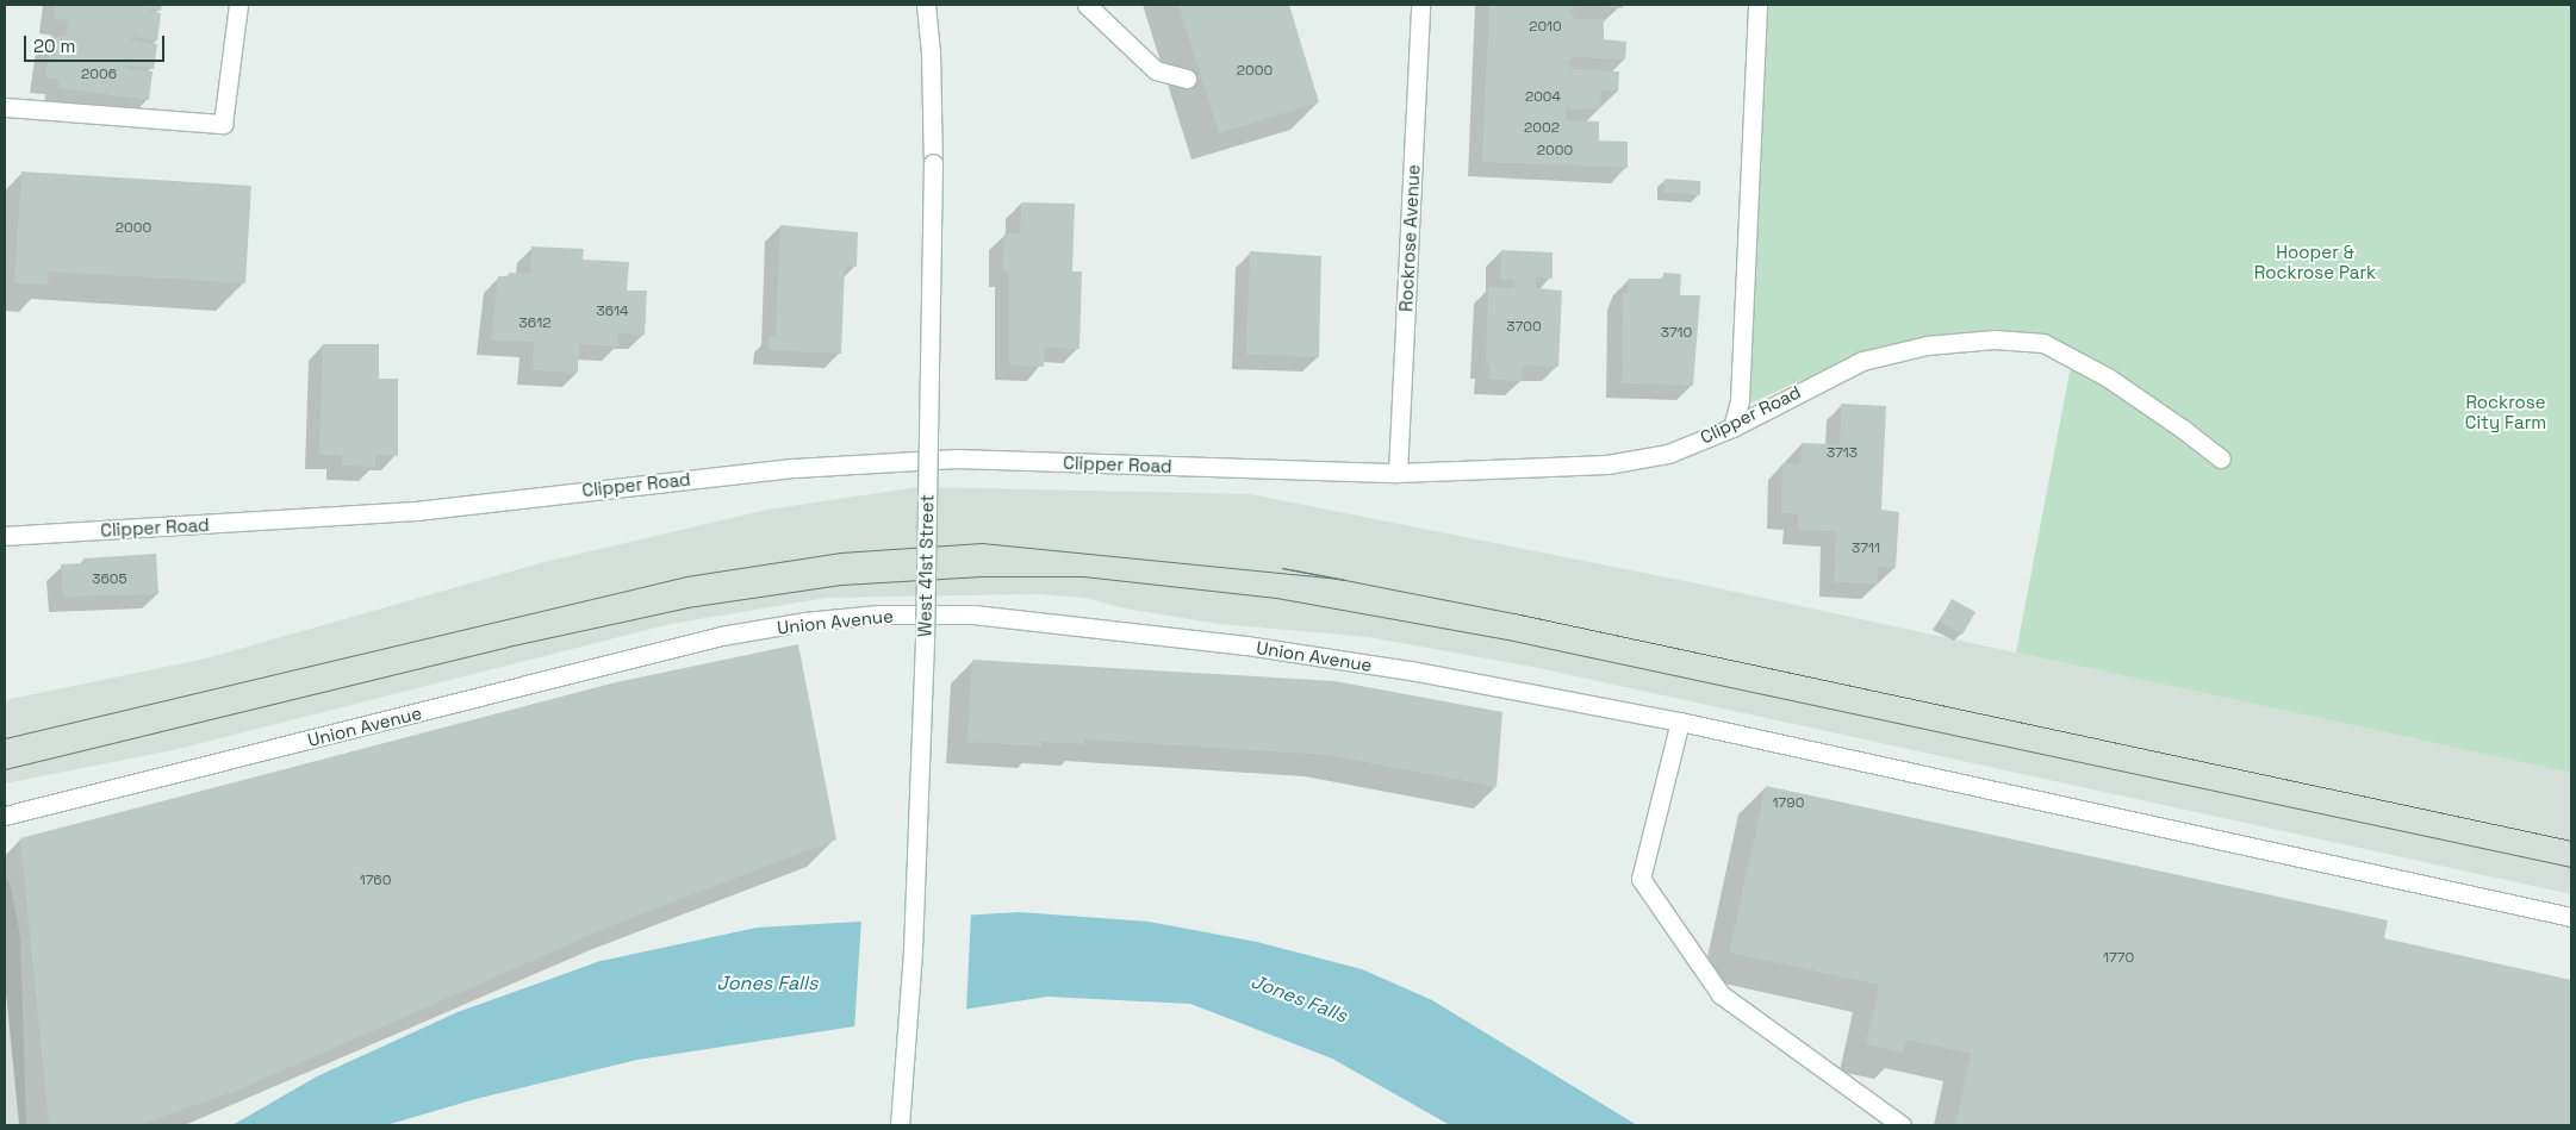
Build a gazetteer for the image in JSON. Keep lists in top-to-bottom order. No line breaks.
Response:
{"streets":{"street":["Rockrose Avenue","Clipper Road","West 41st Street","Union Avenue"]},"crossings":[["Rockrose Avenue","Clipper Road"]],"water":["Jones Falls"],"parks":["Hooper & Rockrose Park","Rockrose City Farm"],"house_numbers":["2010","2000","2006","2004","2002","2000","2000","3614","3612","3700","3710","3713","3711","3605","1790","1760","1770"],"scale_bar":"20 m"}
